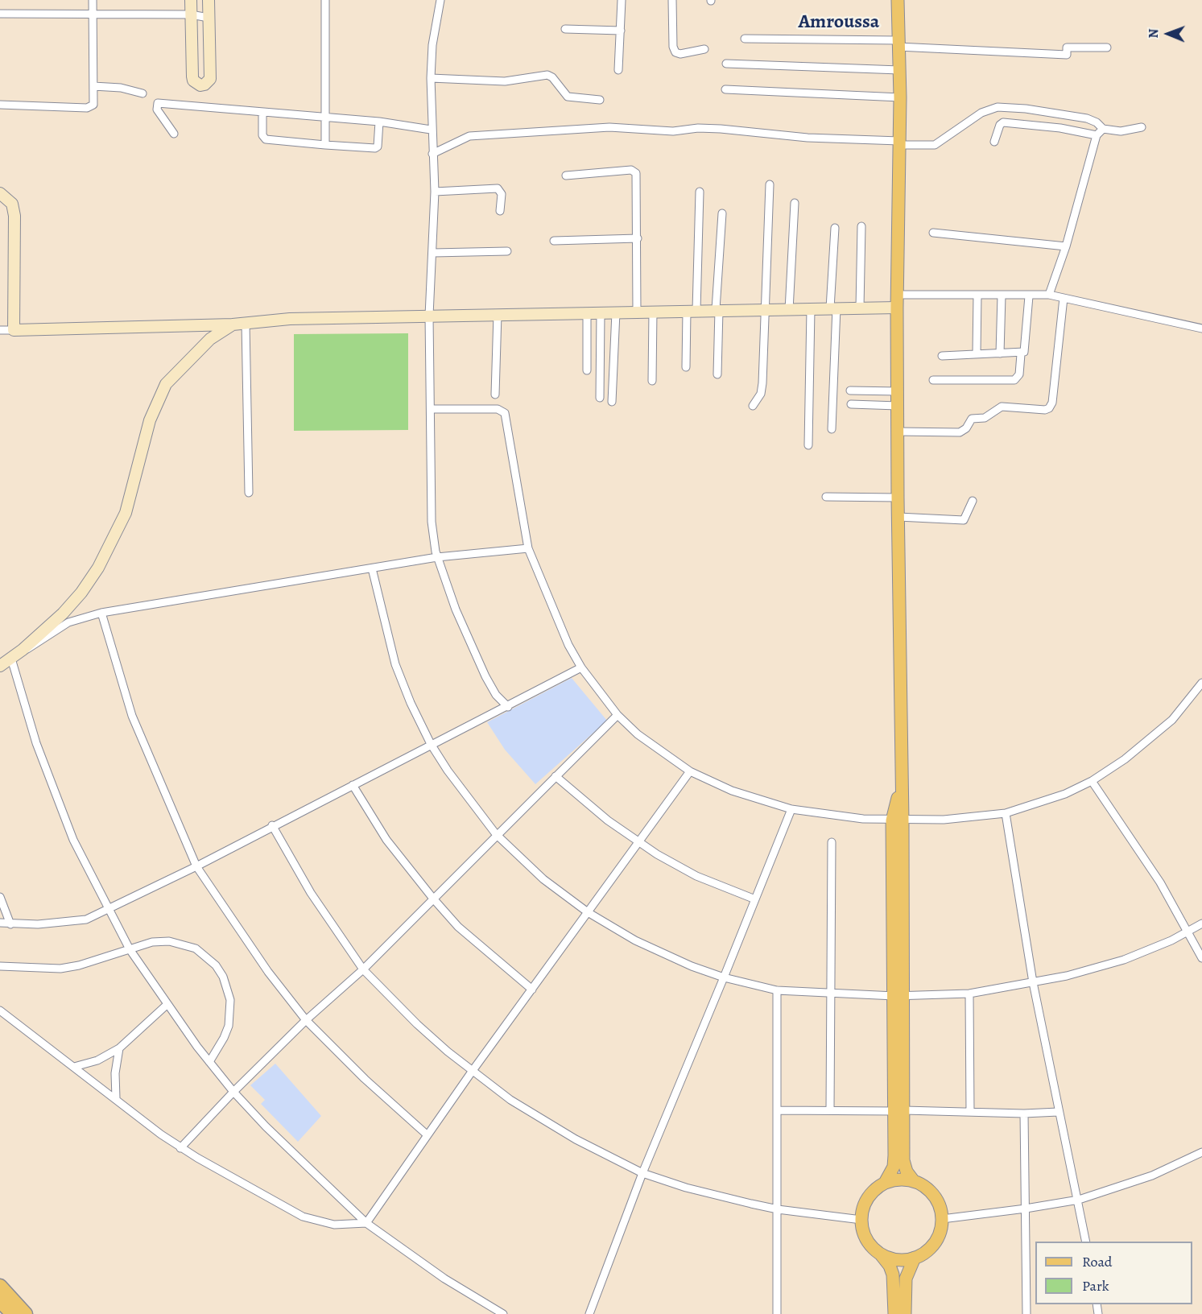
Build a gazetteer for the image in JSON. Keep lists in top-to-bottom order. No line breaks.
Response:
{"districts":["Amroussa"],"legend":["Road","Park"],"north":"left"}
